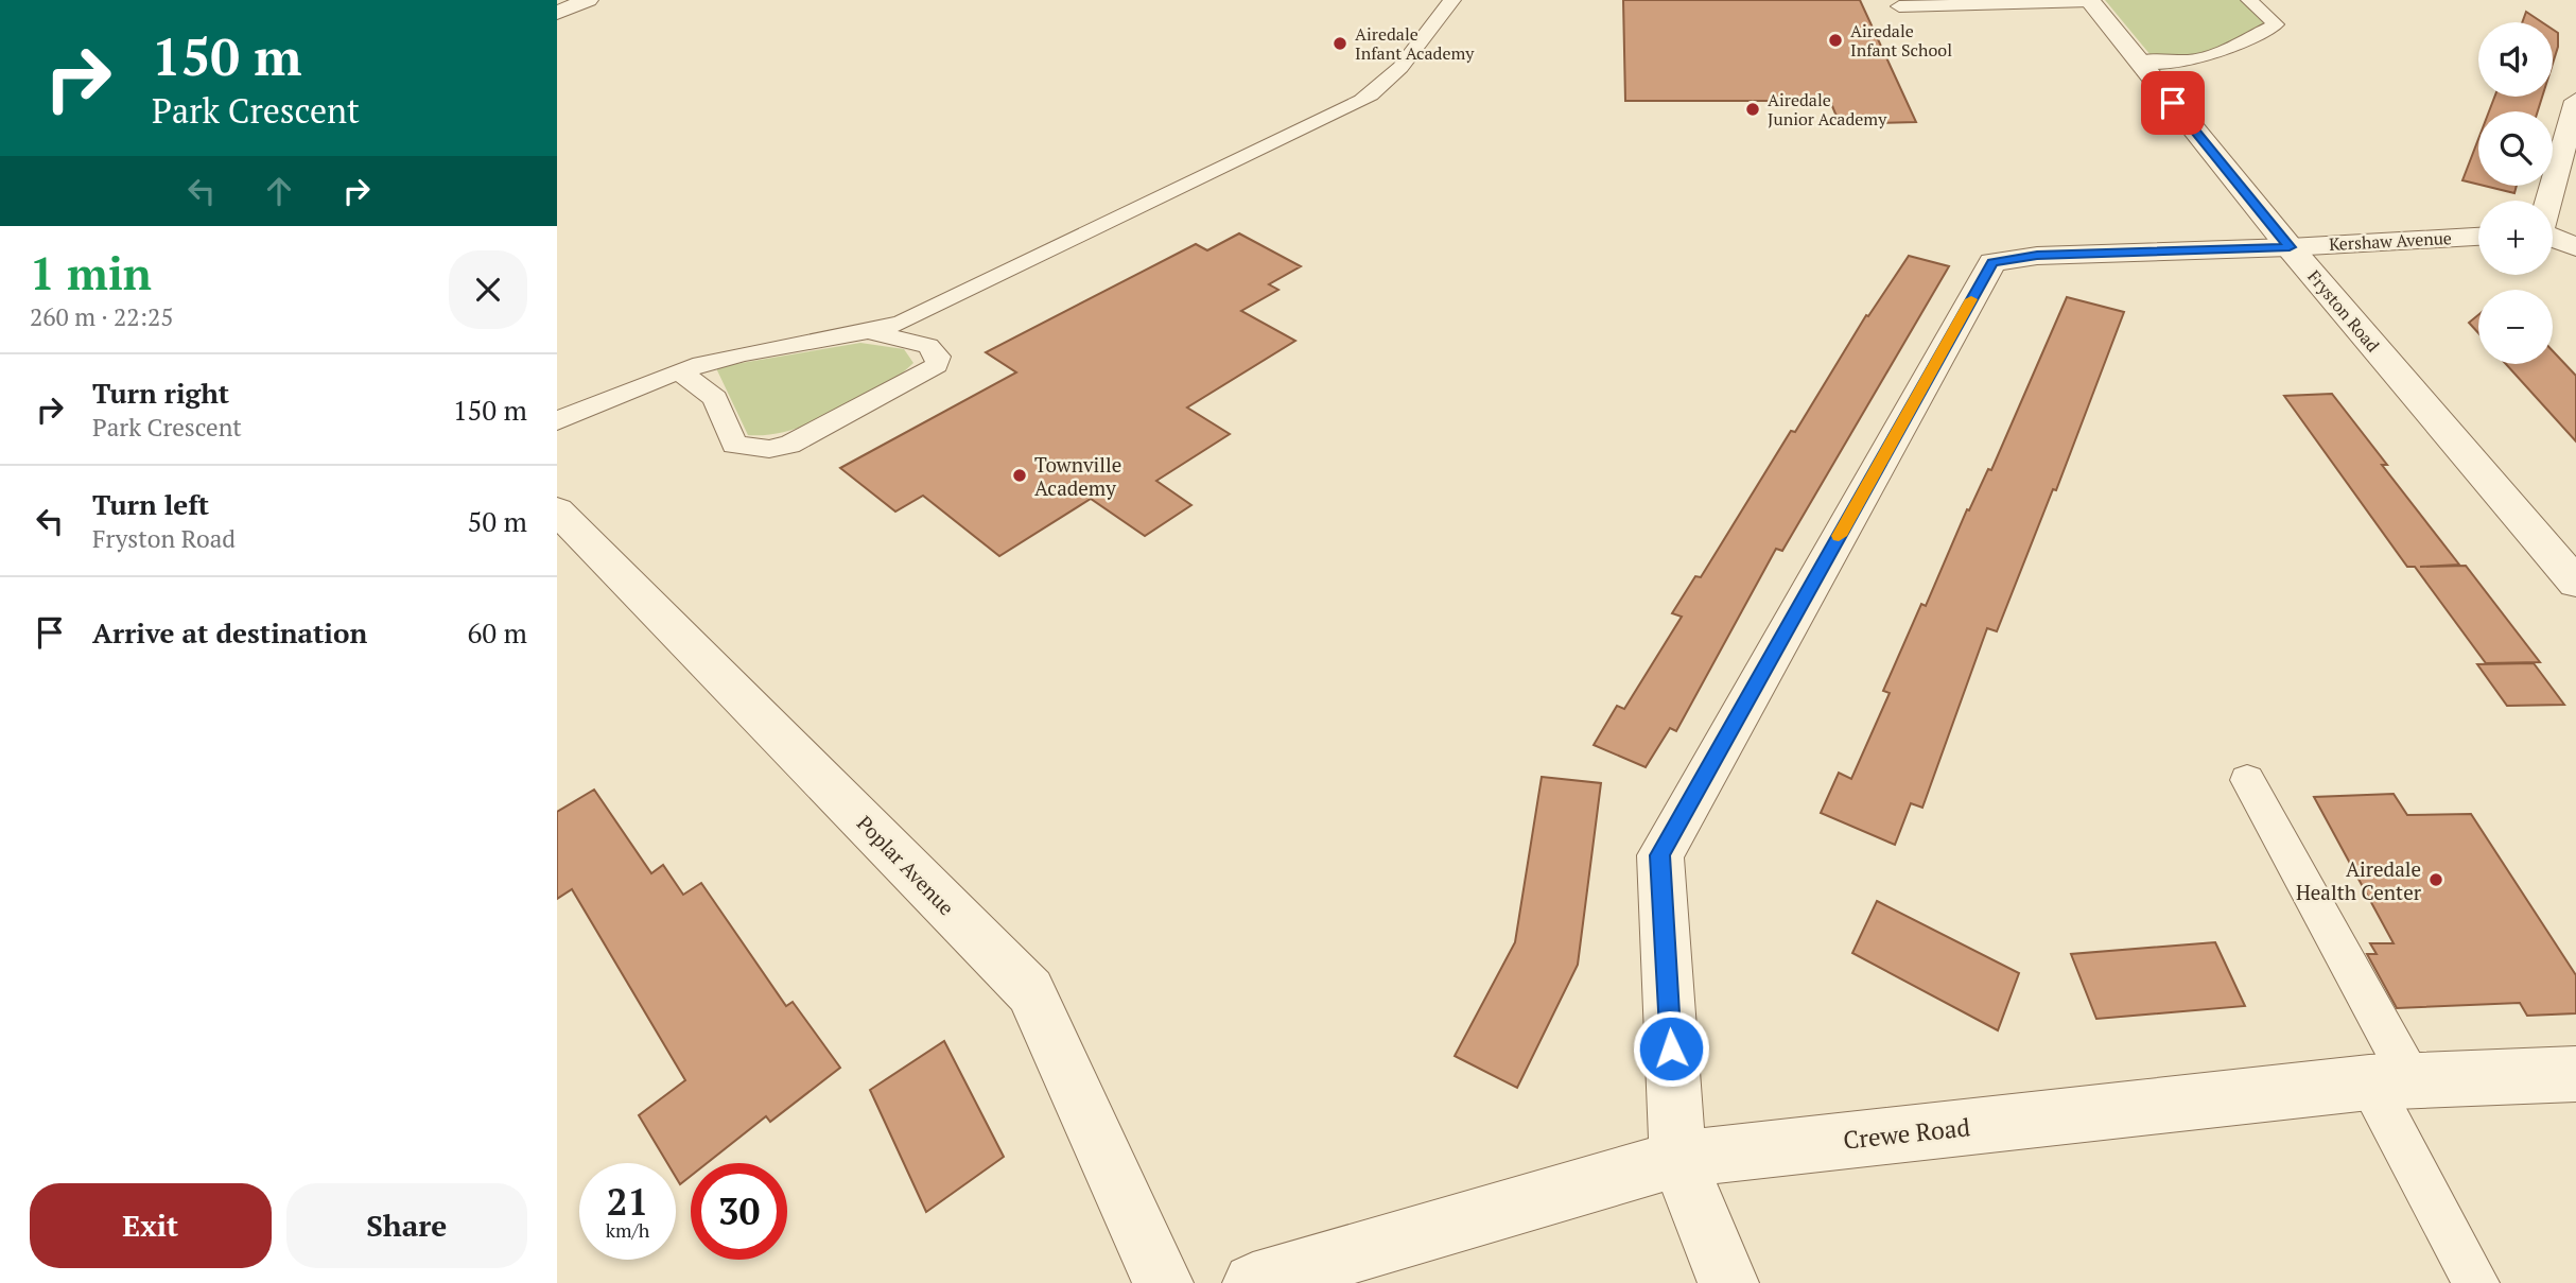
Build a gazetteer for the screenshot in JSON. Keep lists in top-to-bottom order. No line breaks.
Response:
{"streets":{"street":["Kershaw Avenue","Fryston Road","Poplar Avenue","Crewe Road"]},"crossings":[["Kershaw Avenue","Fryston Road"],["Kershaw Avenue","Crewe Road"]],"places":["Airedale Infant School","Airedale Infant Academy","Airedale Junior Academy","Townville Academy","Airedale Health Center"],"page":{"turn":["150 m","Park Crescent"],"map_buttons":["+","−"],"heading":["1 min","260 m · 22:25"],"list":[{"name":"Turn right","note":"Park Crescent","value":"150 m"},{"name":"Turn left","note":"Fryston Road","value":"50 m"},{"name":"Arrive at destination","value":"60 m"}],"speed":"21 km/h","limit":"30","buttons":["Exit","Share"]}}
